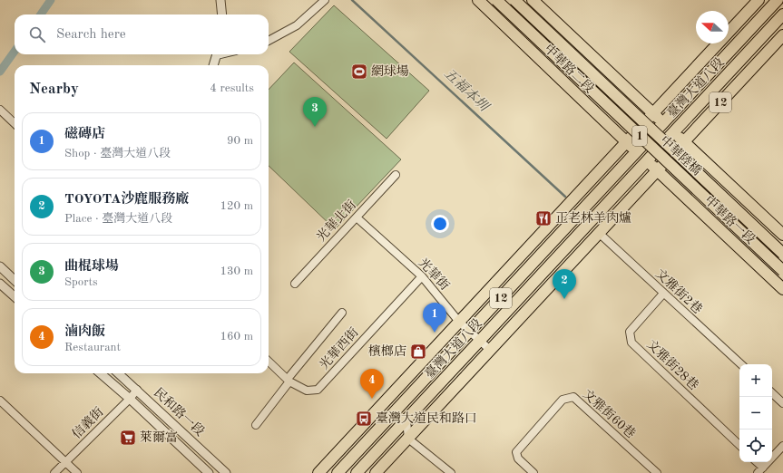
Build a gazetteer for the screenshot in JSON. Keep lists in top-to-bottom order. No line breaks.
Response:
{"streets":{"main road":["中華路二段","臺灣大道八段","12","1","中華陸橋","中華路一段"],"street":["光華北街","光華街","文雅街2巷","光華西街","文雅街28巷","民和路一段","文雅街60巷","信義街"]},"crossings":[["中華路二段","臺灣大道八段"],["中華路二段","中華路一段"],["臺灣大道八段","中華路一段"],["臺灣大道八段","光華街"],["臺灣大道八段","文雅街2巷"],["光華北街","光華街"],["光華街","光華西街"],["文雅街2巷","文雅街28巷"],["民和路一段","信義街"]],"water":["五福本圳"],"places":{"sports":["網球場"],"restaurant":["正老林羊肉爐"],"shop":["檳榔店"],"bus stop":["臺灣大道民和路口"],"supermarket":["萊爾富"]},"north":"left","page":{"search":"Search here","heading":["Nearby","4 results"],"pins":["3","2","1","4"],"list":[{"mark":"1","name":"磁磚店","note":"Shop · 臺灣大道八段","value":"90 m"},{"mark":"2","name":"TOYOTA沙鹿服務廠","note":"Place · 臺灣大道八段","value":"120 m"},{"mark":"3","name":"曲棍球場","note":"Sports","value":"130 m"},{"mark":"4","name":"滷肉飯","note":"Restaurant","value":"160 m"}],"map_buttons":["+","−"]}}
